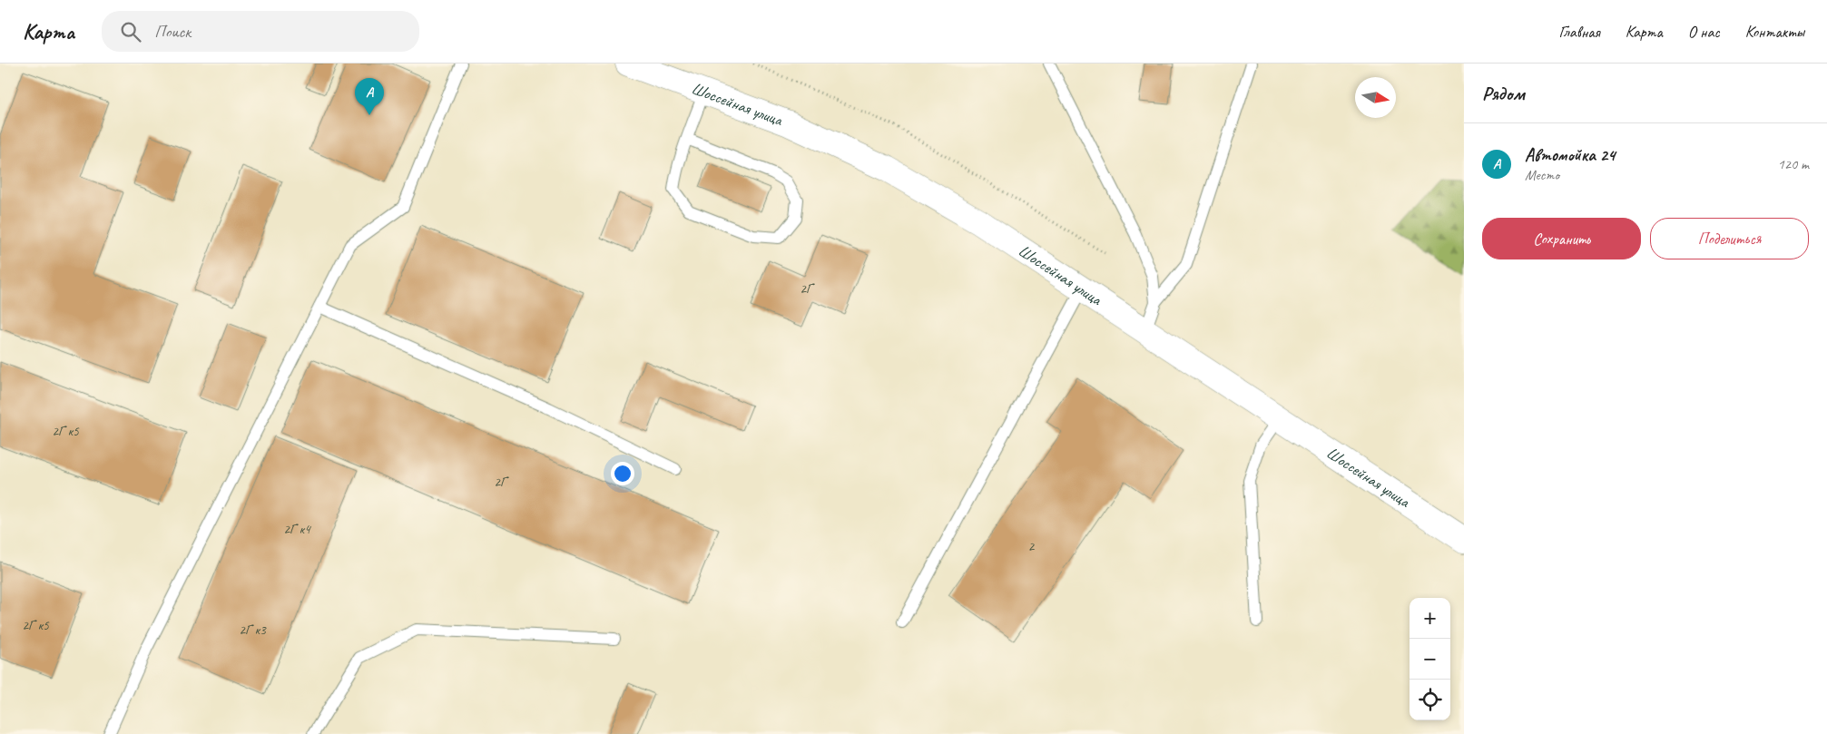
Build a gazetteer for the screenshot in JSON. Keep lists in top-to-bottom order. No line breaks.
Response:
{"streets":{"main road":["Шоссейная улица"]},"house_numbers":["2Г","2Г к5","2Г","2Г к4","2","2Г к5","2Г к3"],"north":"right","page":{"header":"Карта","search":"Поиск","nav":["Главная","Карта","О нас","Контакты"],"heading":"Рядом","pins":"A","list":[{"mark":"A","name":"Автомойка 24","note":"Место","value":"120 m"}],"buttons":["Сохранить","Поделиться"],"map_buttons":["+","−"]}}
